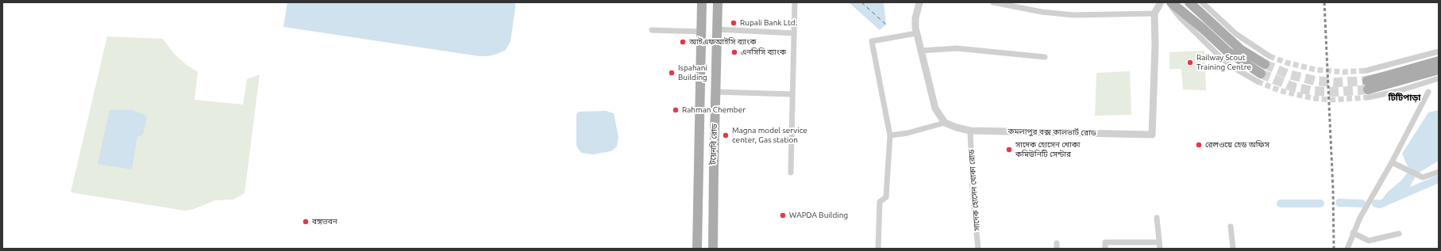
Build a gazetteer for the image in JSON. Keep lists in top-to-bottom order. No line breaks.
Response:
{"streets":{"main road":["টয়েনবি রোড"],"street":["কমলাপুর বক্স কালভার্ট রোড","সাদেক হোসেন খোকা রোড"]},"crossings":[["কমলাপুর বক্স কালভার্ট রোড","সাদেক হোসেন খোকা রোড"]],"districts":["টিটিপাড়া"],"places":["Rupali Bank Ltd.","আইএফআইসি ব্যাংক","এনসিসি ব্যাংক","Railway Scout Training Centre","Ispahani Building","Rahman Chember","Magna model service center, Gas station","রেলওয়ে হেড অফিস","সাদেক হোসেন খোকা কমিউনিটি সেন্টার","WAPDA Building","বঙ্গভবন"]}
